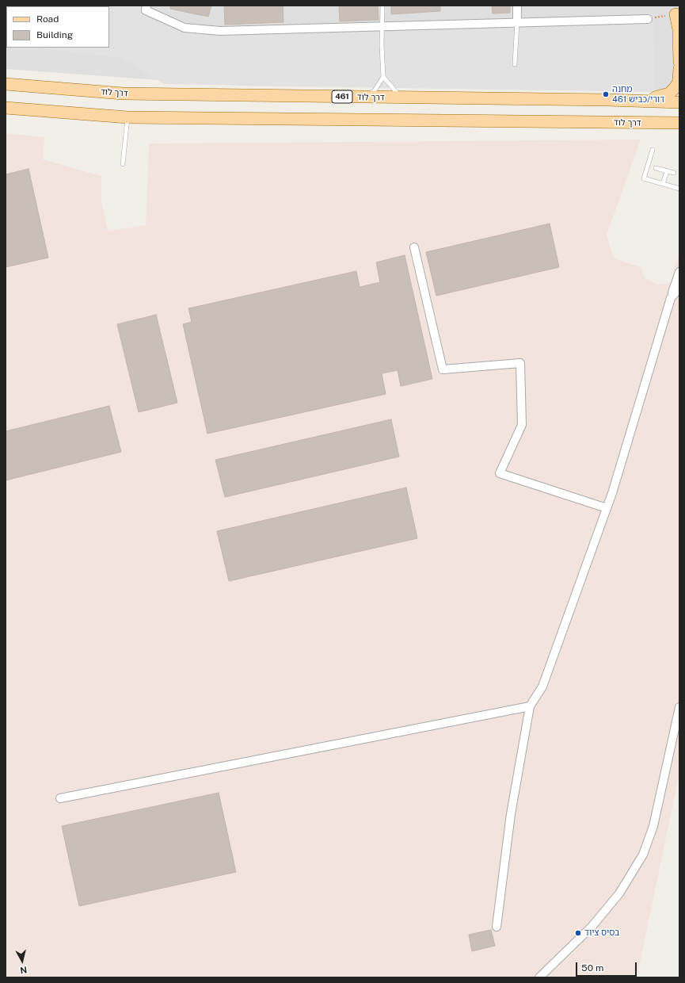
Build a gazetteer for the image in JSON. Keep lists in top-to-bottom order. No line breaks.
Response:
{"streets":{"main road":["דרך לוד","461"]},"places":["מחנה דורי/כביש 461","בסיס ציוד"],"legend":["Road","Building"],"scale_bar":"50 m","north":"bottom"}
